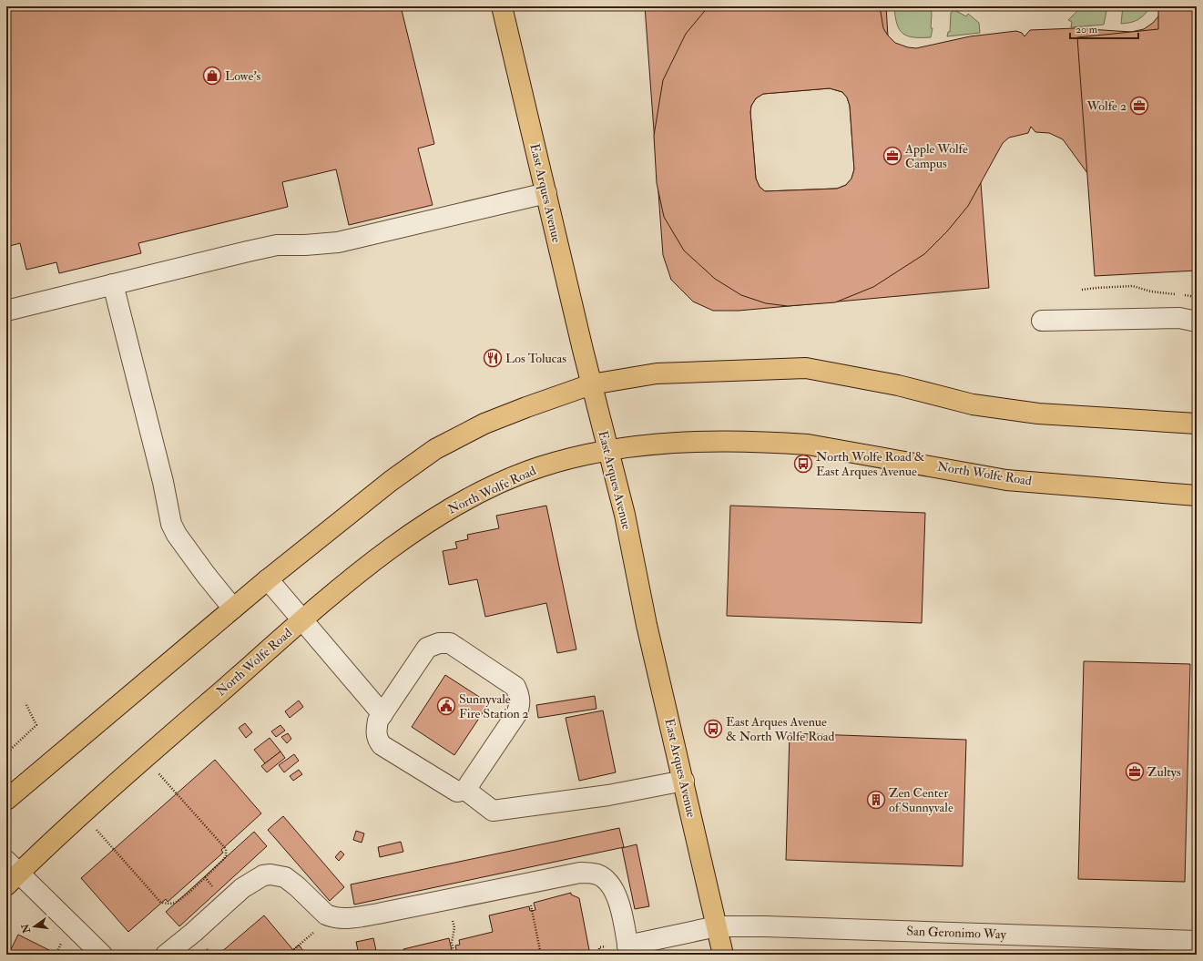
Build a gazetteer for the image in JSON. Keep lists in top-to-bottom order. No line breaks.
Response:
{"streets":{"main road":["East Arques Avenue","North Wolfe Road"],"street":["San Geronimo Way"]},"crossings":[["East Arques Avenue","North Wolfe Road"],["East Arques Avenue","San Geronimo Way"]],"places":{"shop":["Lowe's"],"office":["Wolfe 2","Apple Wolfe Campus","Zultys"],"restaurant":["Los Tolucas"],"bus stop":["North Wolfe Road & East Arques Avenue","East Arques Avenue & North Wolfe Road"],"public building":["Sunnyvale Fire Station 2"],"building":["Zen Center of Sunnyvale"]},"scale_bar":"20 m","north":"left"}
